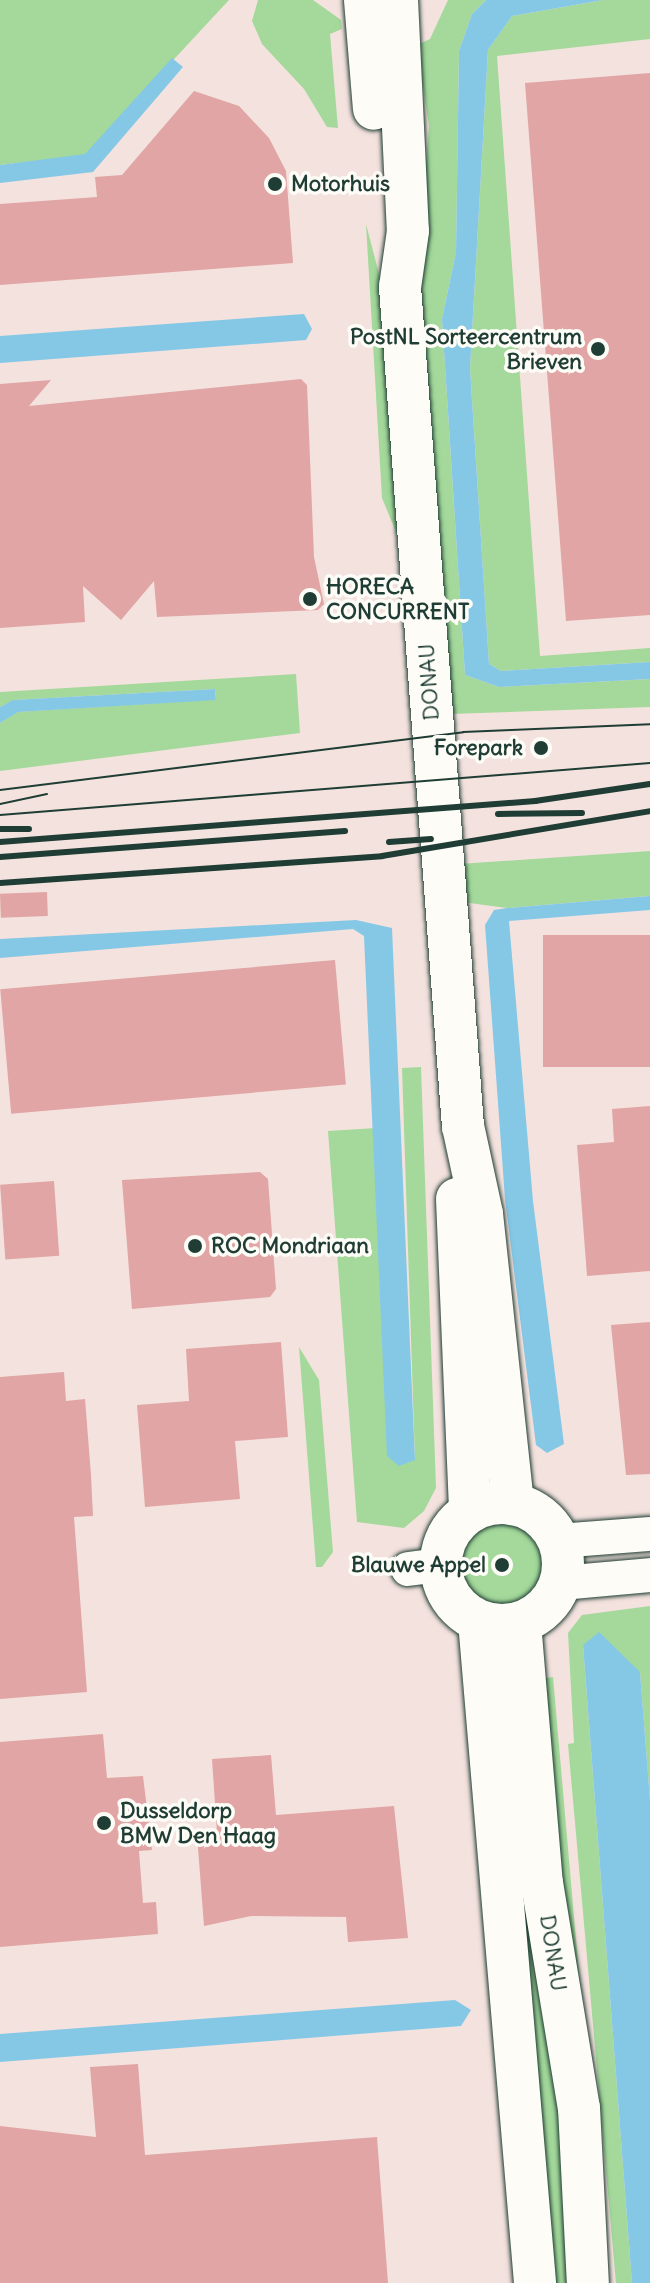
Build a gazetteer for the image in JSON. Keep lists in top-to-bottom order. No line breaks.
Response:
{"streets":{"main road":["DONAU"]},"places":["Motorhuis","PostNL Sorteercentrum Brieven","HORECA CONCURRENT","Forepark","ROC Mondriaan","Blauwe Appel","Dusseldorp BMW Den Haag"]}
